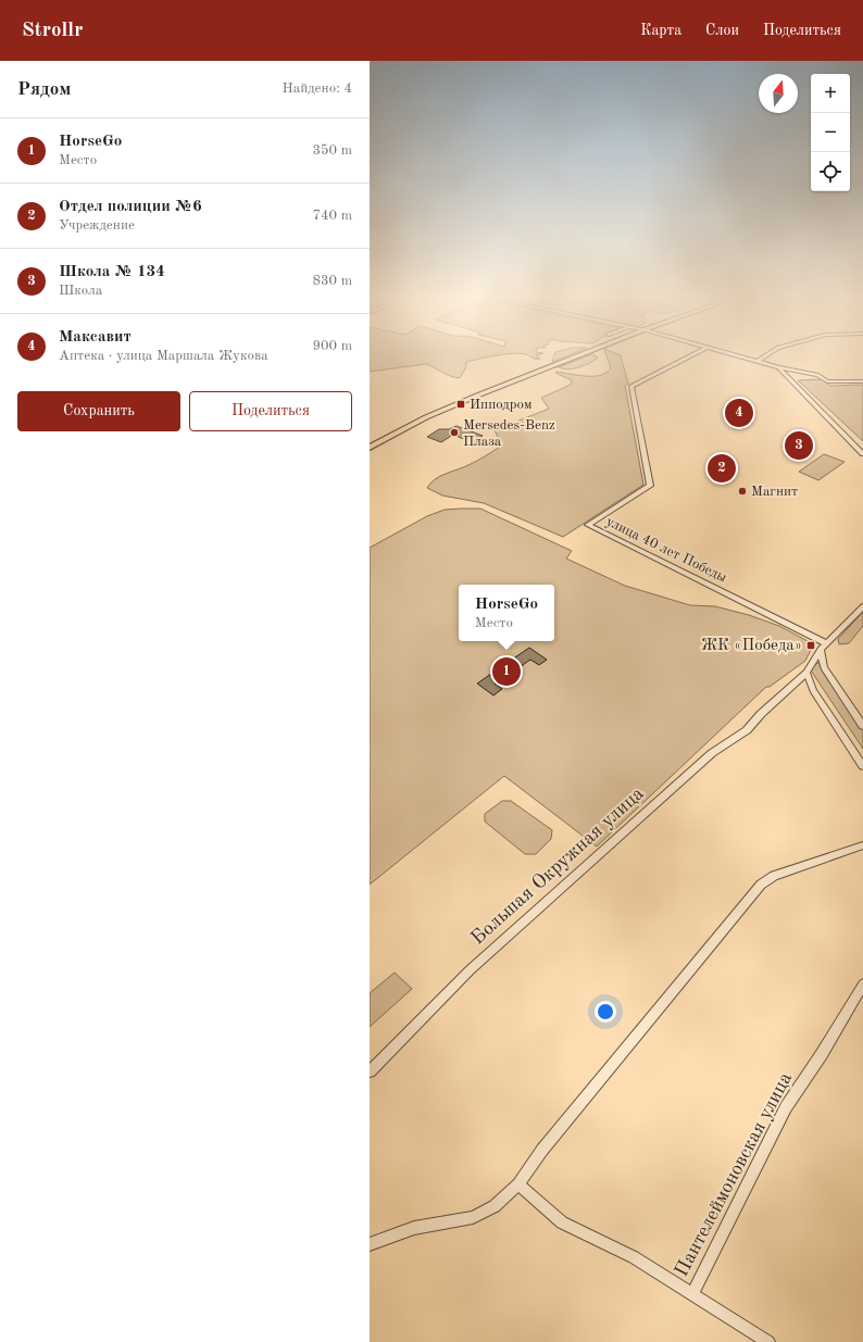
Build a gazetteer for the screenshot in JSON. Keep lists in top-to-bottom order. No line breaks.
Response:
{"streets":{"street":["улица 40 лет Победы","Большая Окружная улица","Пантелеймоновская улица"]},"places":{"transit":["Ипподром","ЖК «Победа»"],"other":["Mersedes-Benz Плаза","Магнит"]},"north":"top","page":{"header":"Strollr","nav":["Карта","Слои","Поделиться"],"heading":["Рядом","Найдено: 4"],"map_buttons":["+","−"],"list":[{"mark":"1","name":"HorseGo","note":"Место","value":"350 m"},{"mark":"2","name":"Отдел полиции №6","note":"Учреждение","value":"740 m"},{"mark":"3","name":"Школа № 134","note":"Школа","value":"830 m"},{"mark":"4","name":"Максавит","note":"Аптека · улица Маршала Жукова","value":"900 m"}],"buttons":["Сохранить","Поделиться"],"pins":["4","3","2","1"],"popup":["HorseGo","Место"]}}
